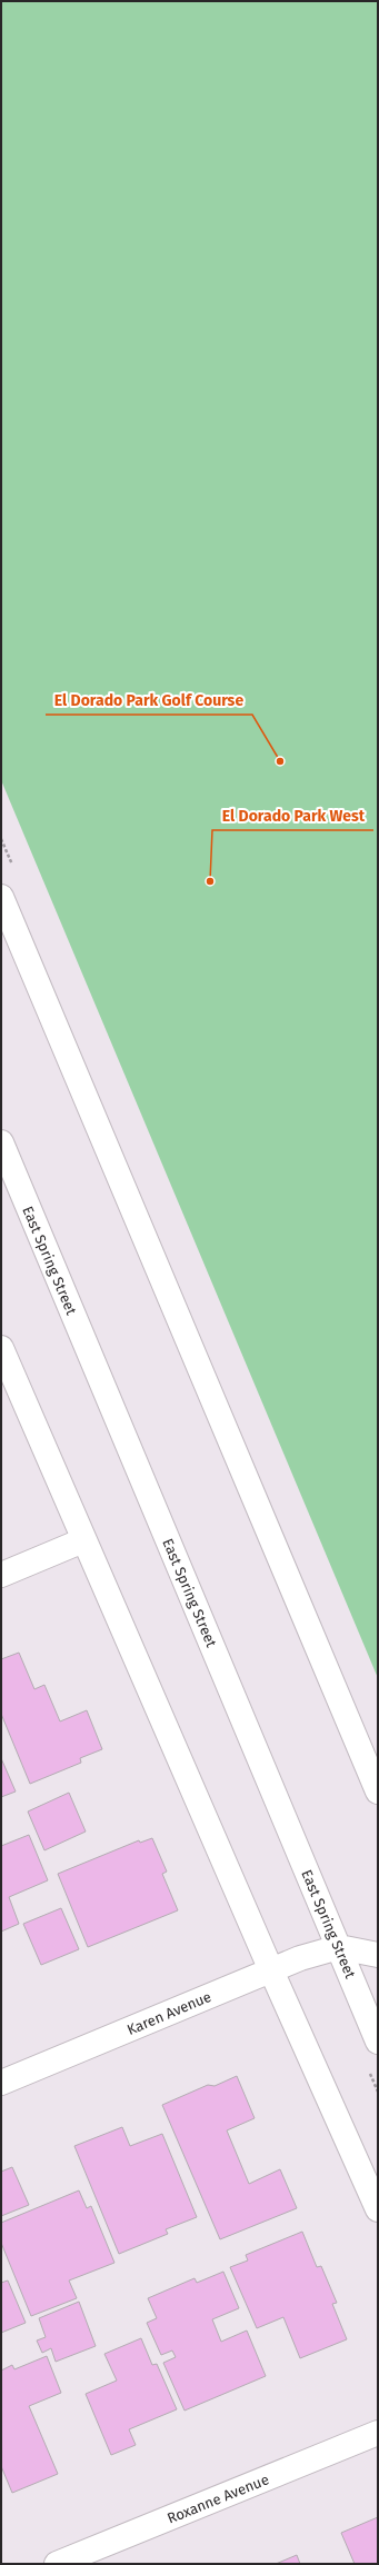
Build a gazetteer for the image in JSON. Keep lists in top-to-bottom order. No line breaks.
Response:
{"streets":{"main road":["East Spring Street","Karen Avenue","Roxanne Avenue"]},"crossings":[["East Spring Street","Karen Avenue"]],"places":["El Dorado Park Golf Course","El Dorado Park West"]}
